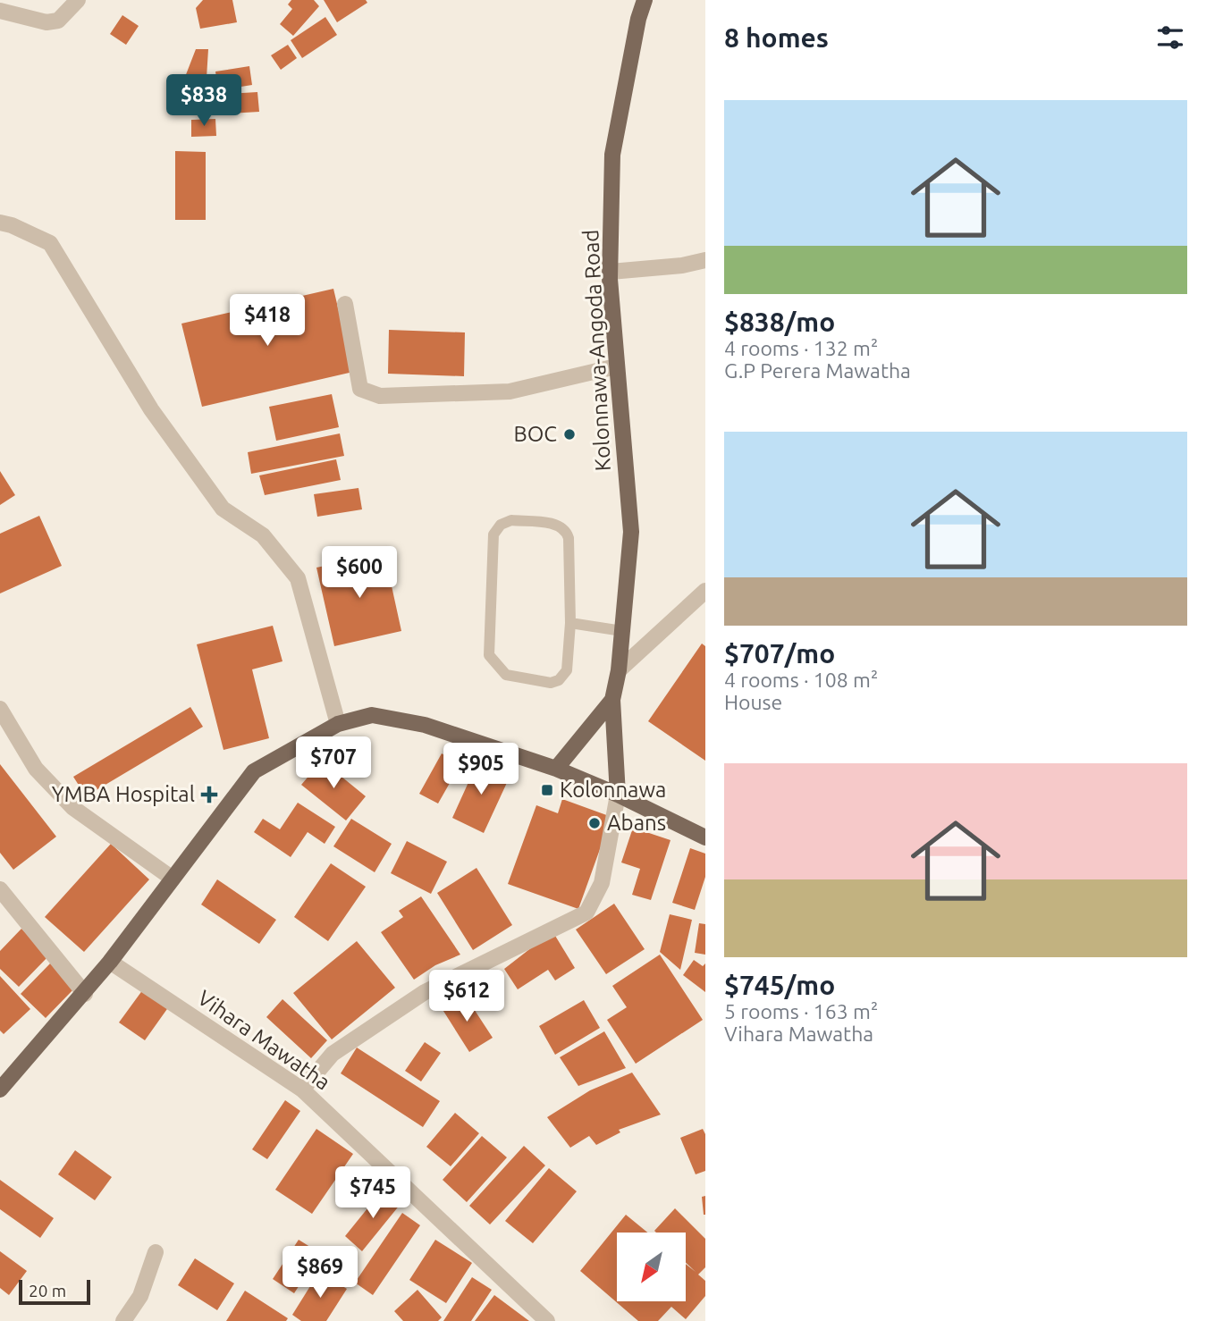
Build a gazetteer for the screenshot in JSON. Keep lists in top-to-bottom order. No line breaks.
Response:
{"streets":{"main road":["Kolonnawa-Angoda Road"],"street":["Vihara Mawatha"]},"places":{"other":["BOC","Abans"],"transit":["Kolonnawa"],"health":["YMBA Hospital"]},"scale_bar":"20 m","north":"bottom left","page":{"heading":"8 homes","price":["$838","$418","$600","$707","$905","$612","$745","$869"],"list":[{"name":"$838/mo","note":"4 rooms · 132 m² · G.P Perera Mawatha"},{"name":"$707/mo","note":"4 rooms · 108 m² · House"},{"name":"$745/mo","note":"5 rooms · 163 m² · Vihara Mawatha"}],"scale":"20 m"}}
